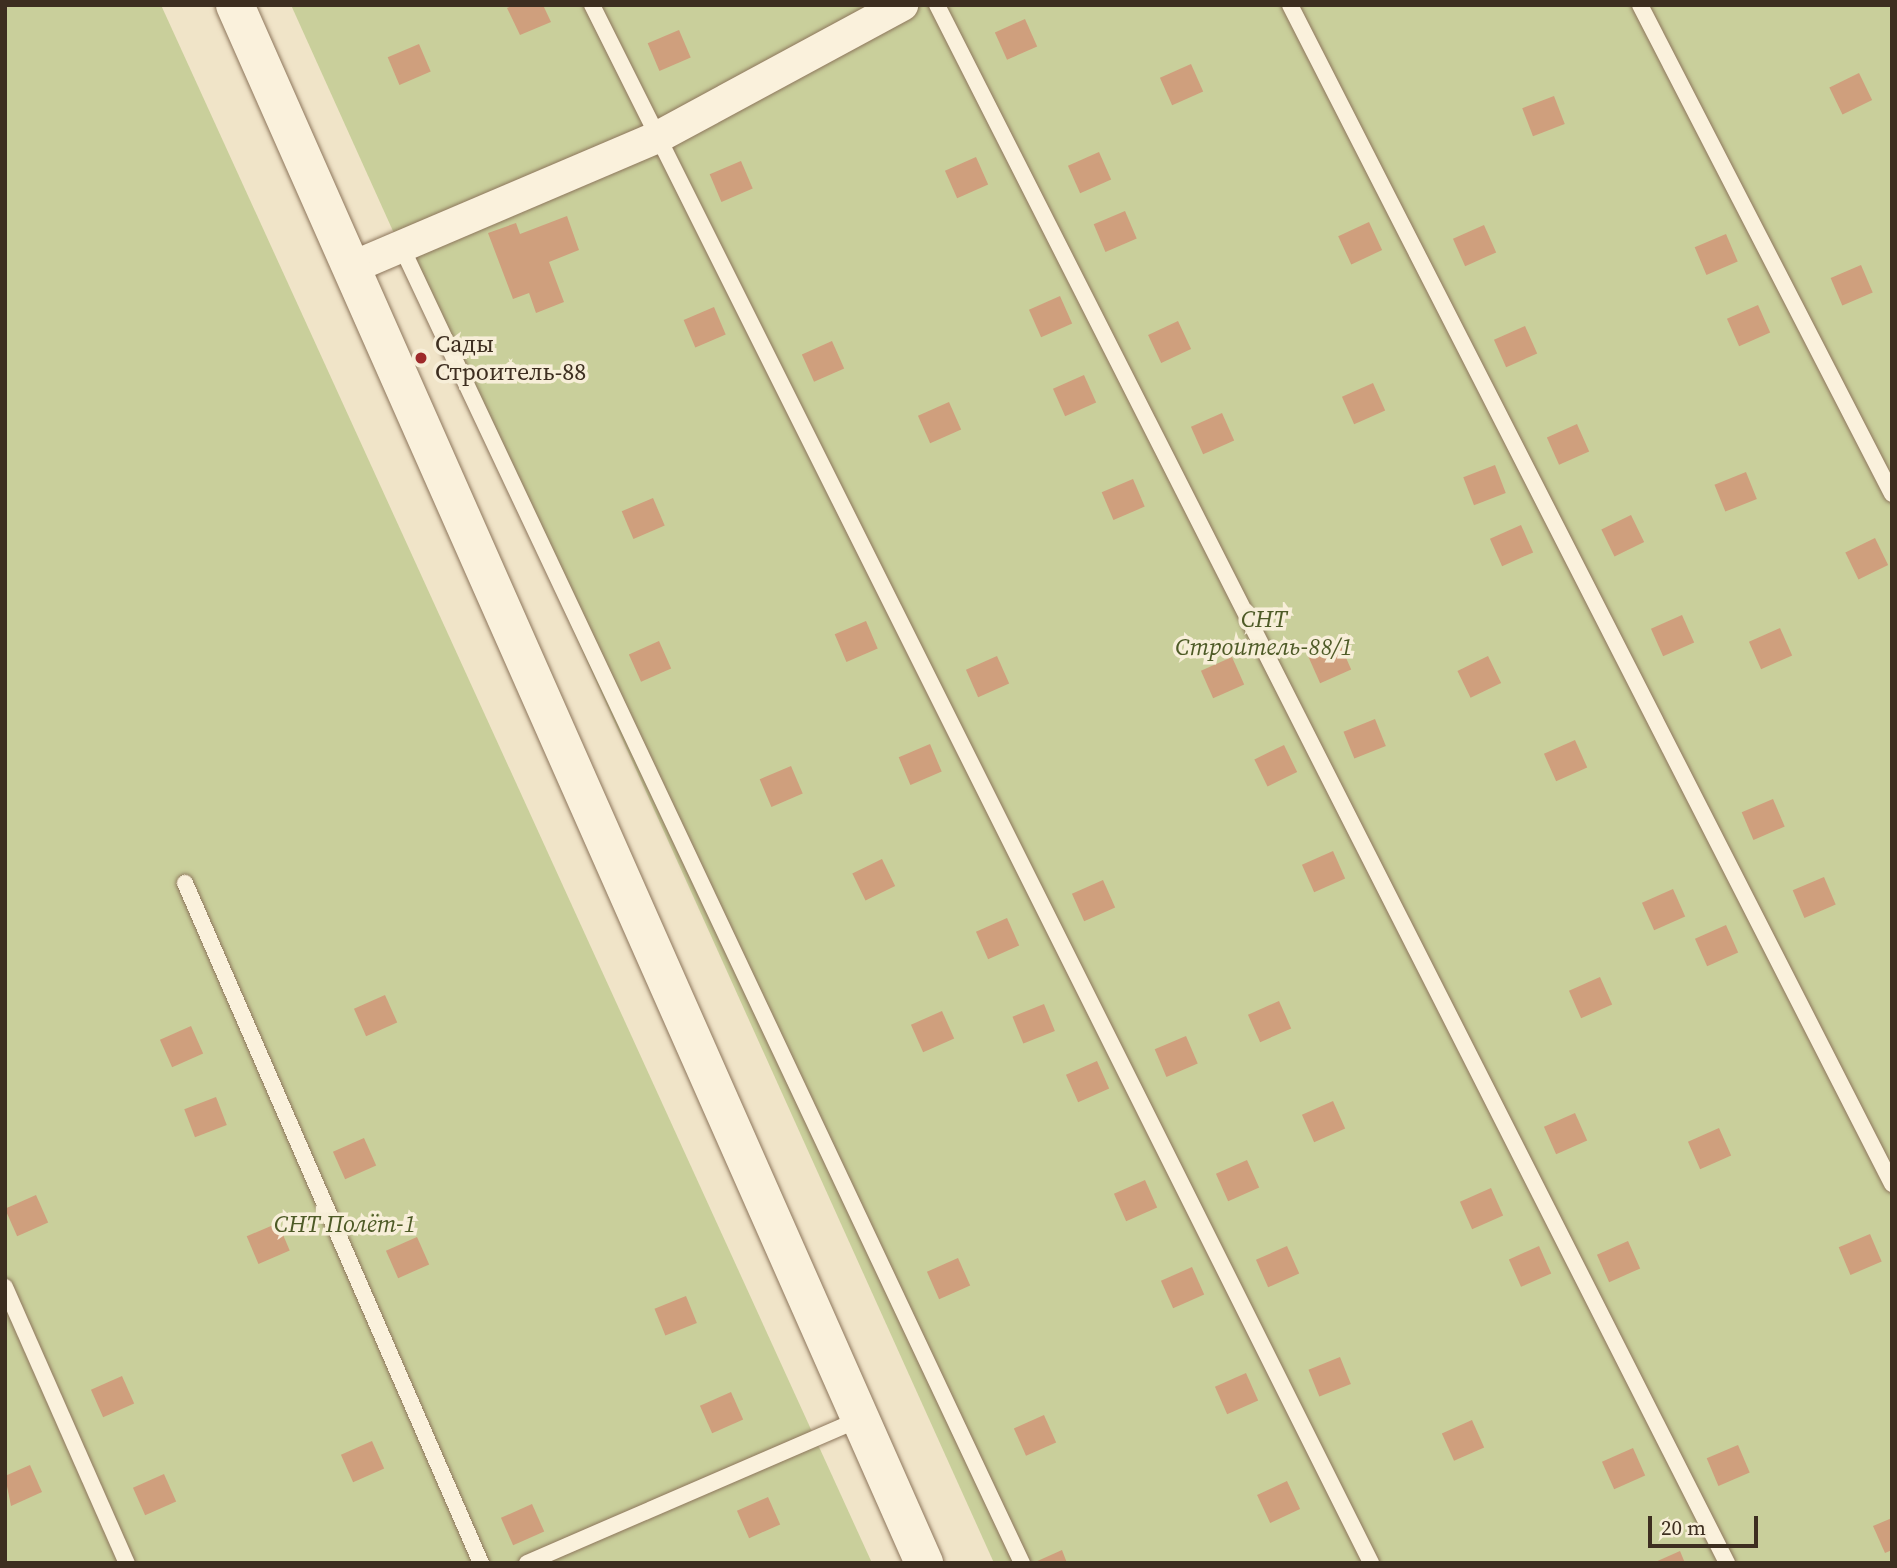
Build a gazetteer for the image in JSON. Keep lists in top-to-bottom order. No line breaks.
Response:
{"parks":["СНТ Строитель-88/1","СНТ Полёт-1"],"places":["Сады Строитель-88"],"scale_bar":"20 m"}
